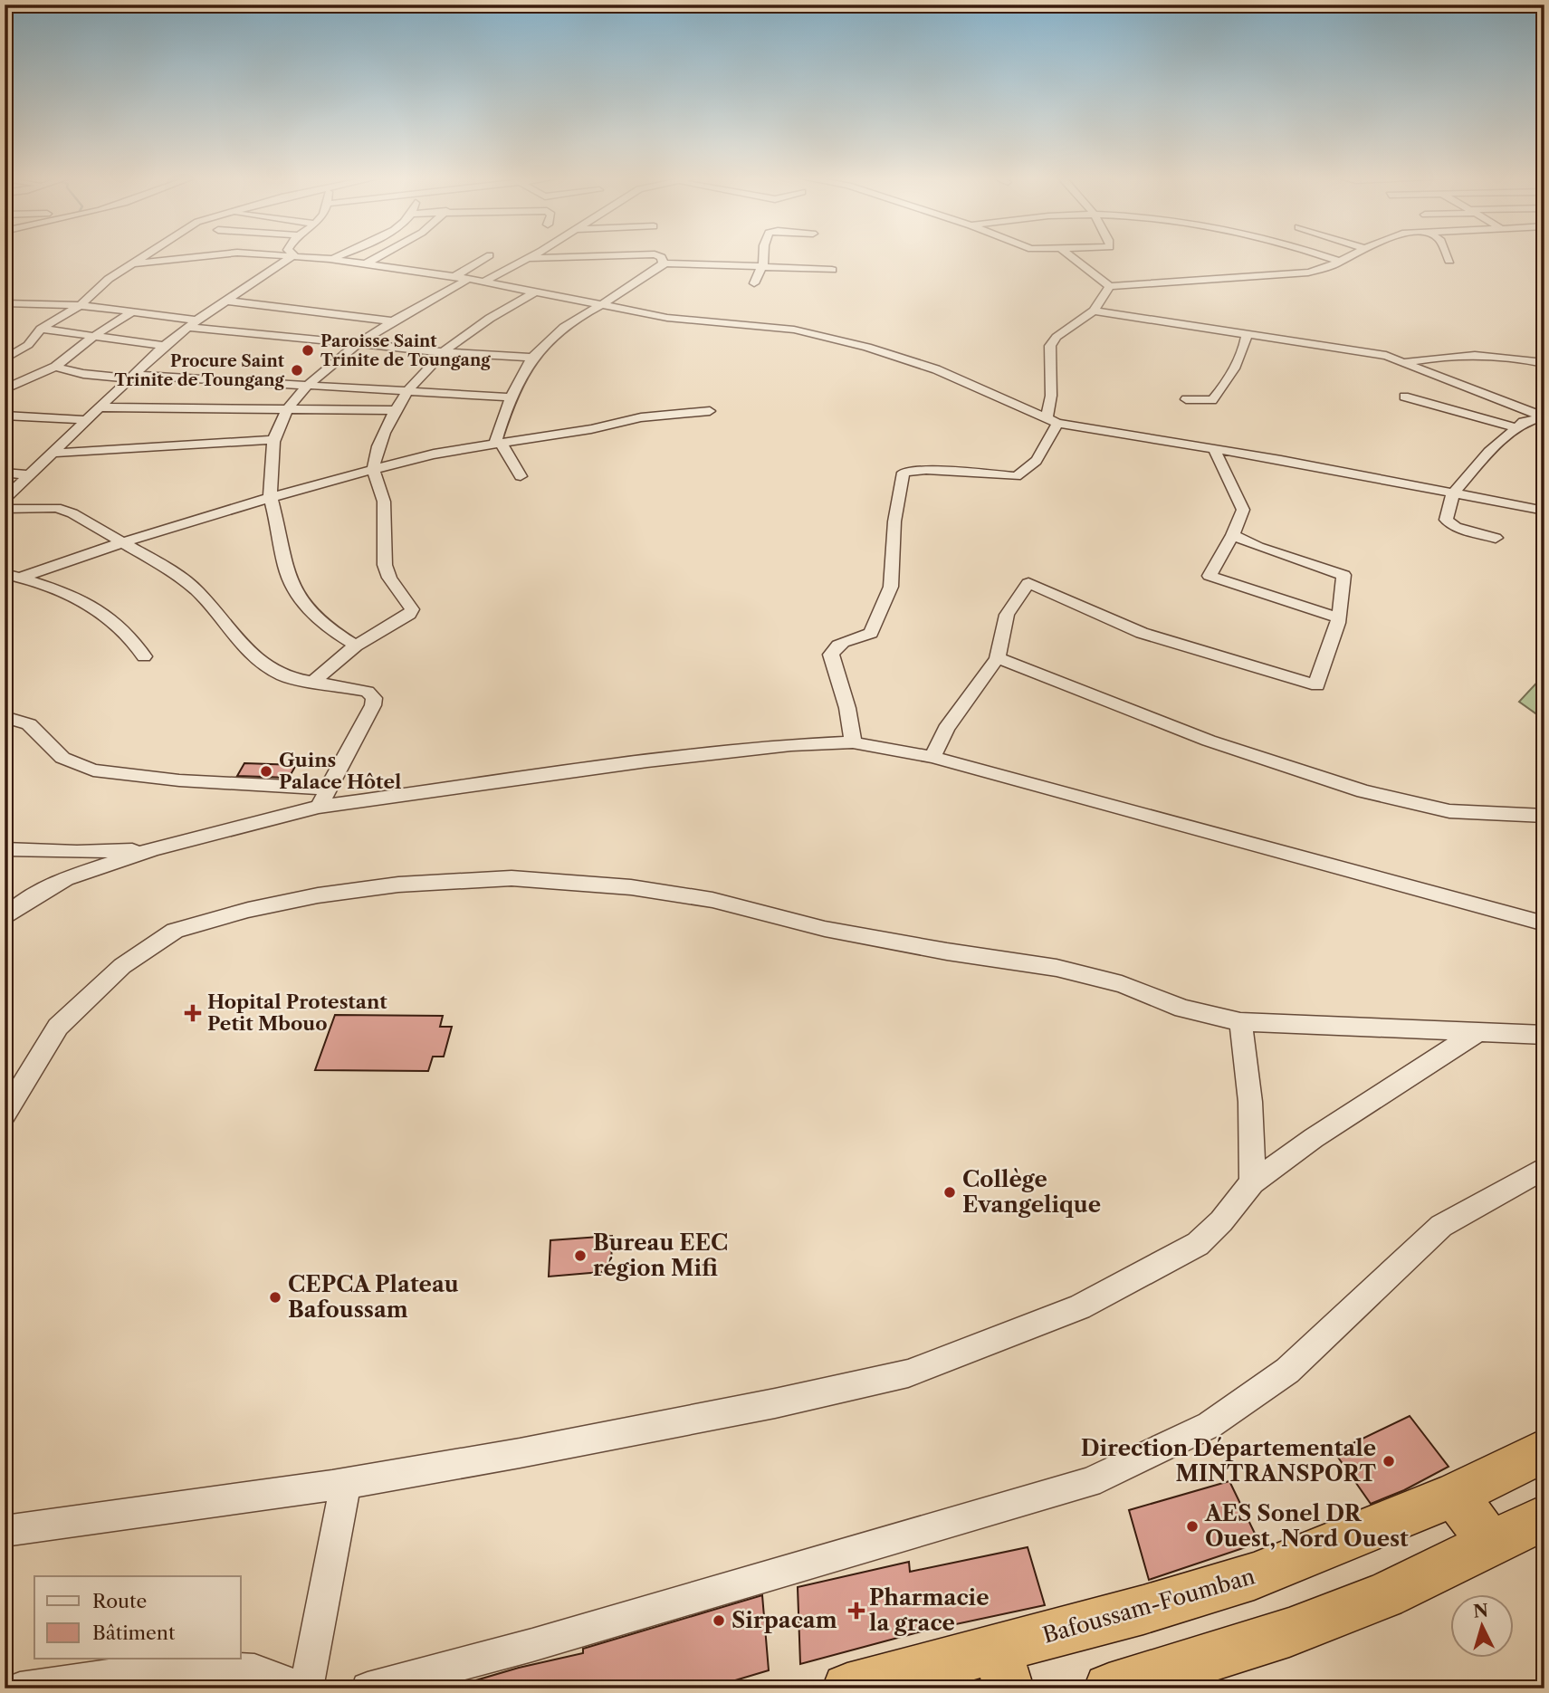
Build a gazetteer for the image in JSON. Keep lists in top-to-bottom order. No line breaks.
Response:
{"streets":{"highway":["Bafoussam-Foumban"]},"places":{"other":["Paroisse Saint Trinite de Toungang","Procure Saint Trinite de Toungang","Guins Palace Hôtel","Collège Evangelique","Bureau EEC région Mifi","CEPCA Plateau Bafoussam","Direction Départementale MINTRANSPORT","AES Sonel DR Ouest, Nord Ouest","Sirpacam"],"health":["Hopital Protestant Petit Mbouo","Pharmacie la grace"]},"legend":["Route","Bâtiment"],"north":"top"}
